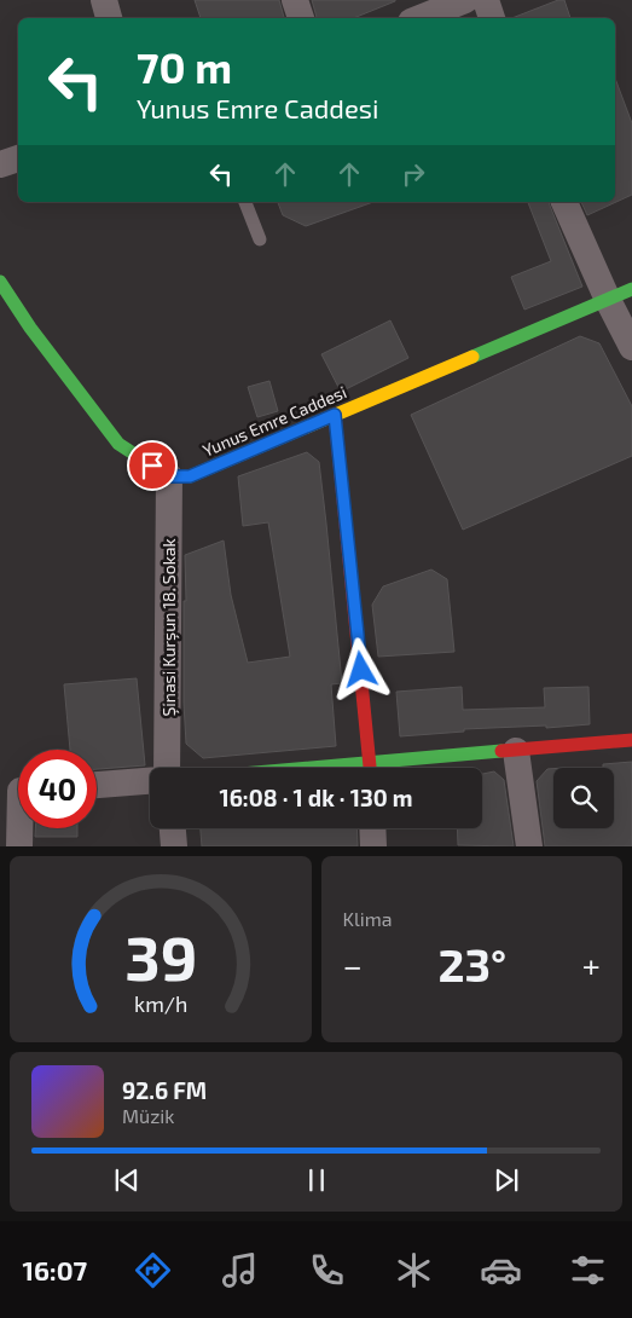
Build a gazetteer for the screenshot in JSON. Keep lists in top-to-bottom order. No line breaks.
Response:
{"streets":{"street":["Yunus Emre Caddesi","Şinasi Kurşun 18. Sokak"]},"crossings":[["Yunus Emre Caddesi","Şinasi Kurşun 18. Sokak"]],"page":{"turn":["70 m","Yunus Emre Caddesi"],"limit":"40","trip":"16:08 · 1 dk · 130 m","tile":"Klima","heat":["−","23°","+"],"song":["92.6 FM","Müzik"],"tabs":"16:07","gauge":["39","km/h"]}}
